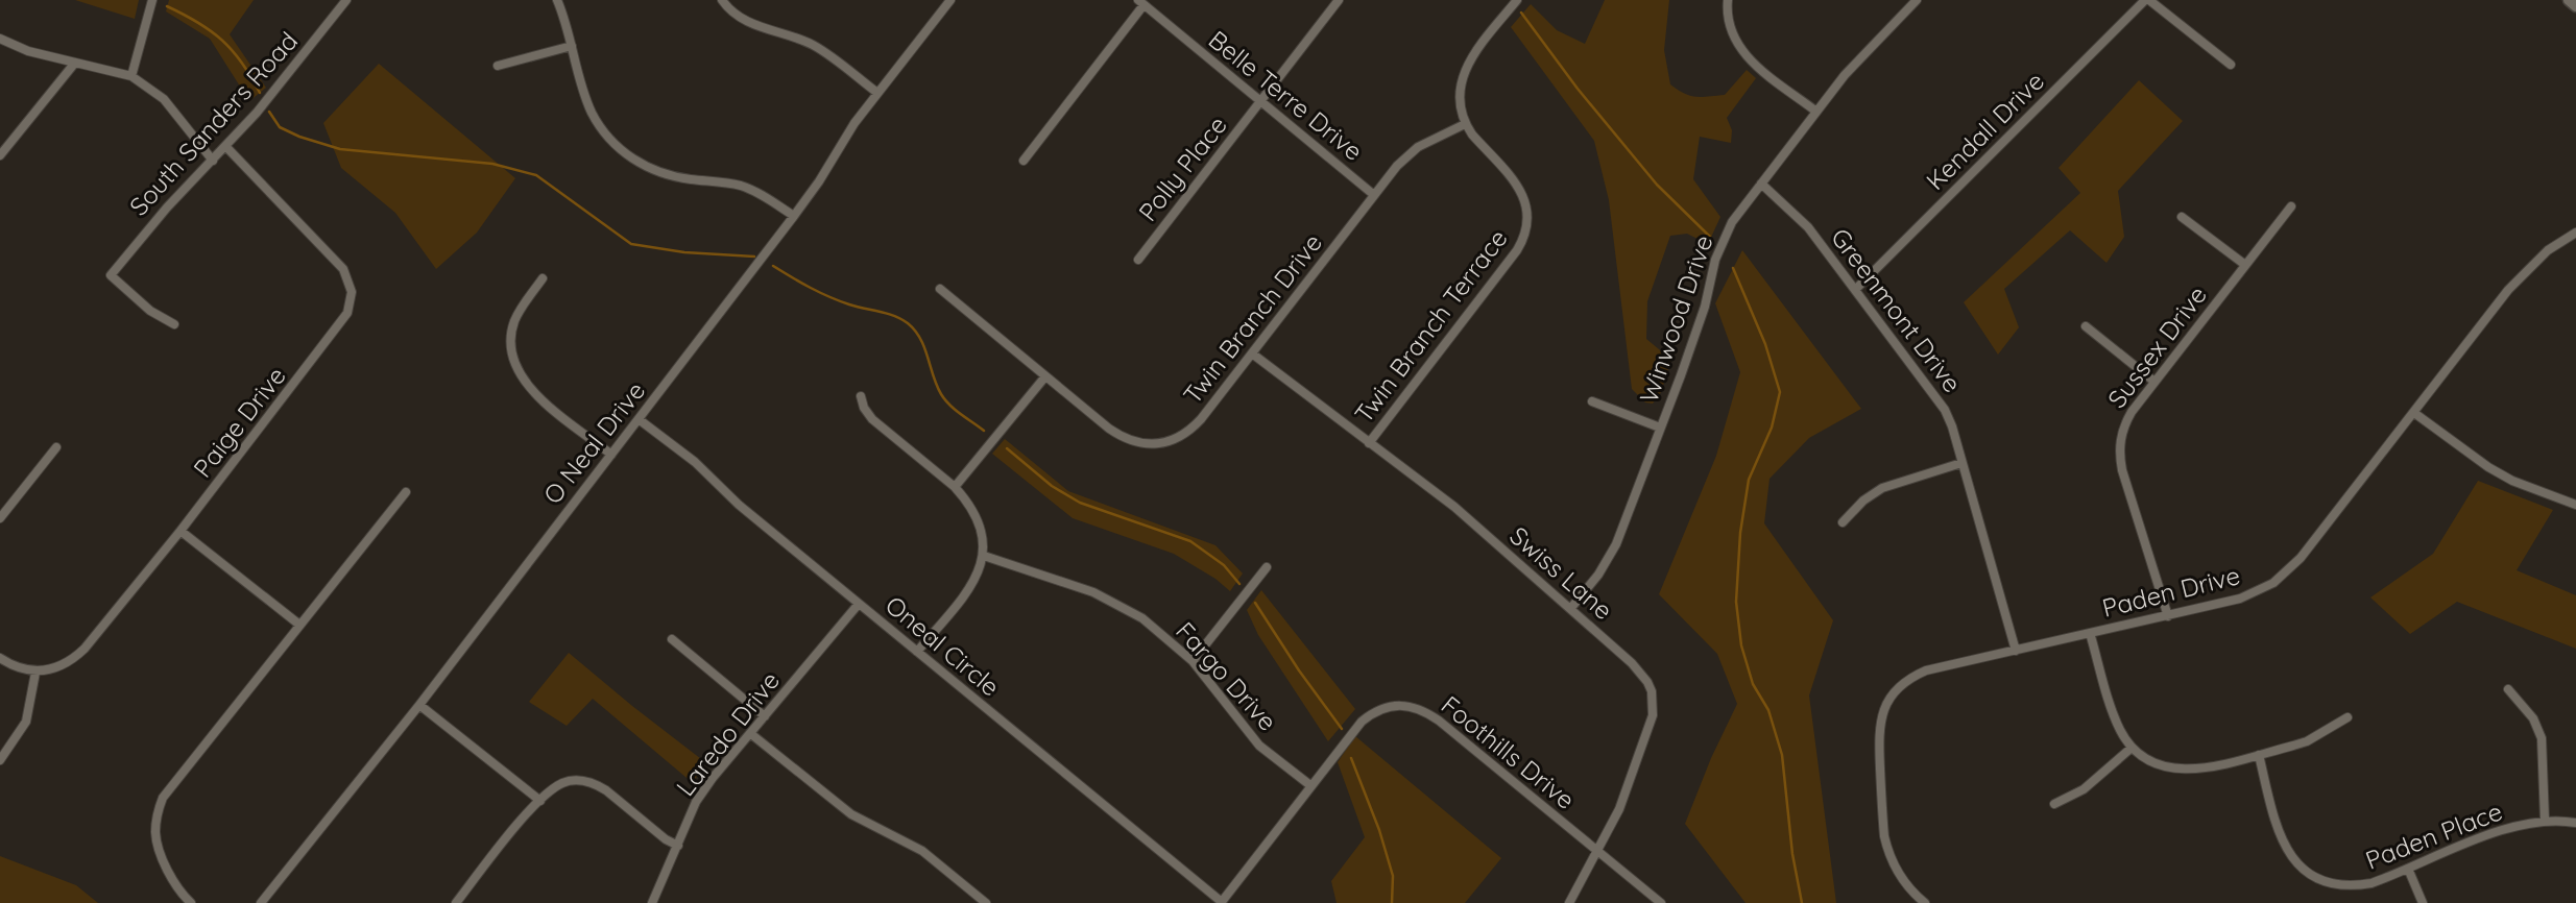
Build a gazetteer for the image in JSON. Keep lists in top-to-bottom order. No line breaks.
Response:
{"streets":{"street":["Belle Terre Drive","South Sanders Road","Kendall Drive","Polly Place","Greenmont Drive","Twin Branch Drive","Winwood Drive","Twin Branch Terrace","Sussex Drive","Paige Drive","O Neal Drive","Swiss Lane","Paden Drive","Oneal Circle","Fargo Drive","Laredo Drive","Foothills Drive","Paden Place"]},"crossings":[["Belle Terre Drive","Polly Place"],["Belle Terre Drive","Twin Branch Drive"],["South Sanders Road","Paige Drive"],["Kendall Drive","Greenmont Drive"],["Greenmont Drive","Winwood Drive"],["Greenmont Drive","Paden Drive"],["Twin Branch Drive","Twin Branch Terrace"],["Twin Branch Drive","Swiss Lane"],["Winwood Drive","Swiss Lane"],["Twin Branch Terrace","Swiss Lane"],["Sussex Drive","Paden Drive"],["O Neal Drive","Oneal Circle"],["Swiss Lane","Foothills Drive"],["Oneal Circle","Laredo Drive"],["Oneal Circle","Foothills Drive"],["Fargo Drive","Foothills Drive"]]}
